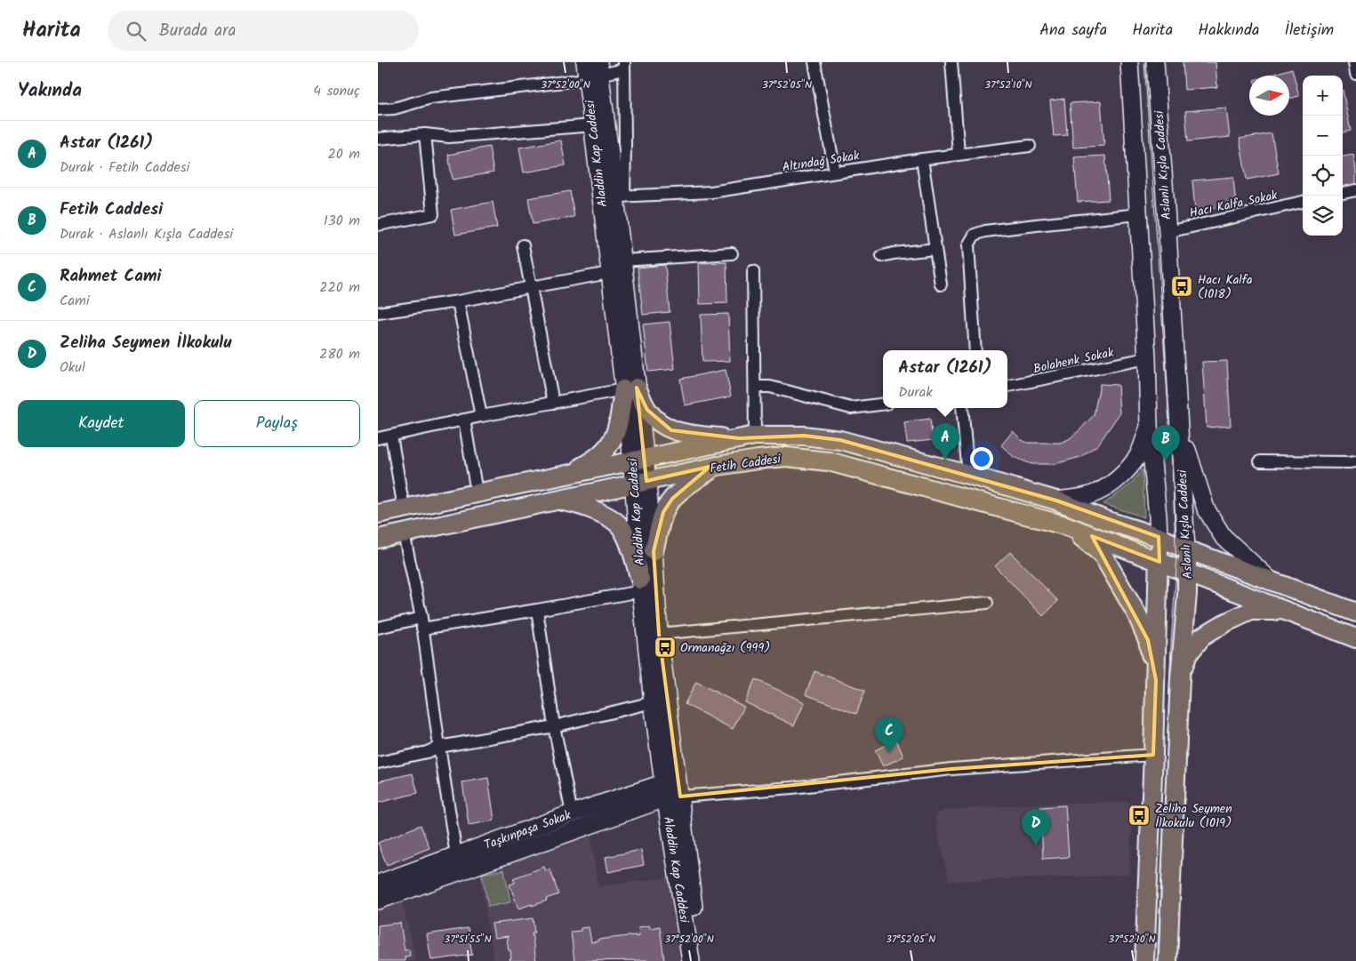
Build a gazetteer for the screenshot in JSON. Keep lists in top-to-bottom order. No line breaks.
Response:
{"streets":{"main road":["Aslanlı Kışla Caddesi","Fetih Caddesi"],"street":["Aladdin Kap Caddesi","Altındağ Sokak","Hacı Kalfa Sokak","Bolahenk Sokak","Taşkınpaşa Sokak"]},"crossings":[["Aladdin Kap Caddesi","Altındağ Sokak"],["Aladdin Kap Caddesi","Fetih Caddesi"],["Aladdin Kap Caddesi","Taşkınpaşa Sokak"],["Aslanlı Kışla Caddesi","Hacı Kalfa Sokak"],["Aslanlı Kışla Caddesi","Fetih Caddesi"]],"places":{"bus stop":["Hacı Kalfa (1018)","Ormanağzı (999)","Zeliha Seymen İlkokulu (1019)"]},"north":"right","page":{"header":"Harita","search":"Burada ara","nav":["Ana sayfa","Harita","Hakkında","İletişim"],"heading":["Yakında","4 sonuç"],"map_buttons":["+","−"],"list":[{"mark":"A","name":"Astar (1261)","note":"Durak · Fetih Caddesi","value":"20 m"},{"mark":"B","name":"Fetih Caddesi","note":"Durak · Aslanlı Kışla Caddesi","value":"130 m"},{"mark":"C","name":"Rahmet Cami","note":"Cami","value":"220 m"},{"mark":"D","name":"Zeliha Seymen İlkokulu","note":"Okul","value":"280 m"}],"popup":["Astar (1261)","Durak"],"buttons":["Kaydet","Paylaş"],"pins":["A","B","C","D"]},"coordinates":["37°52'00\"N","37°52'05\"N","37°52'10\"N","37°51'55\"N"]}
